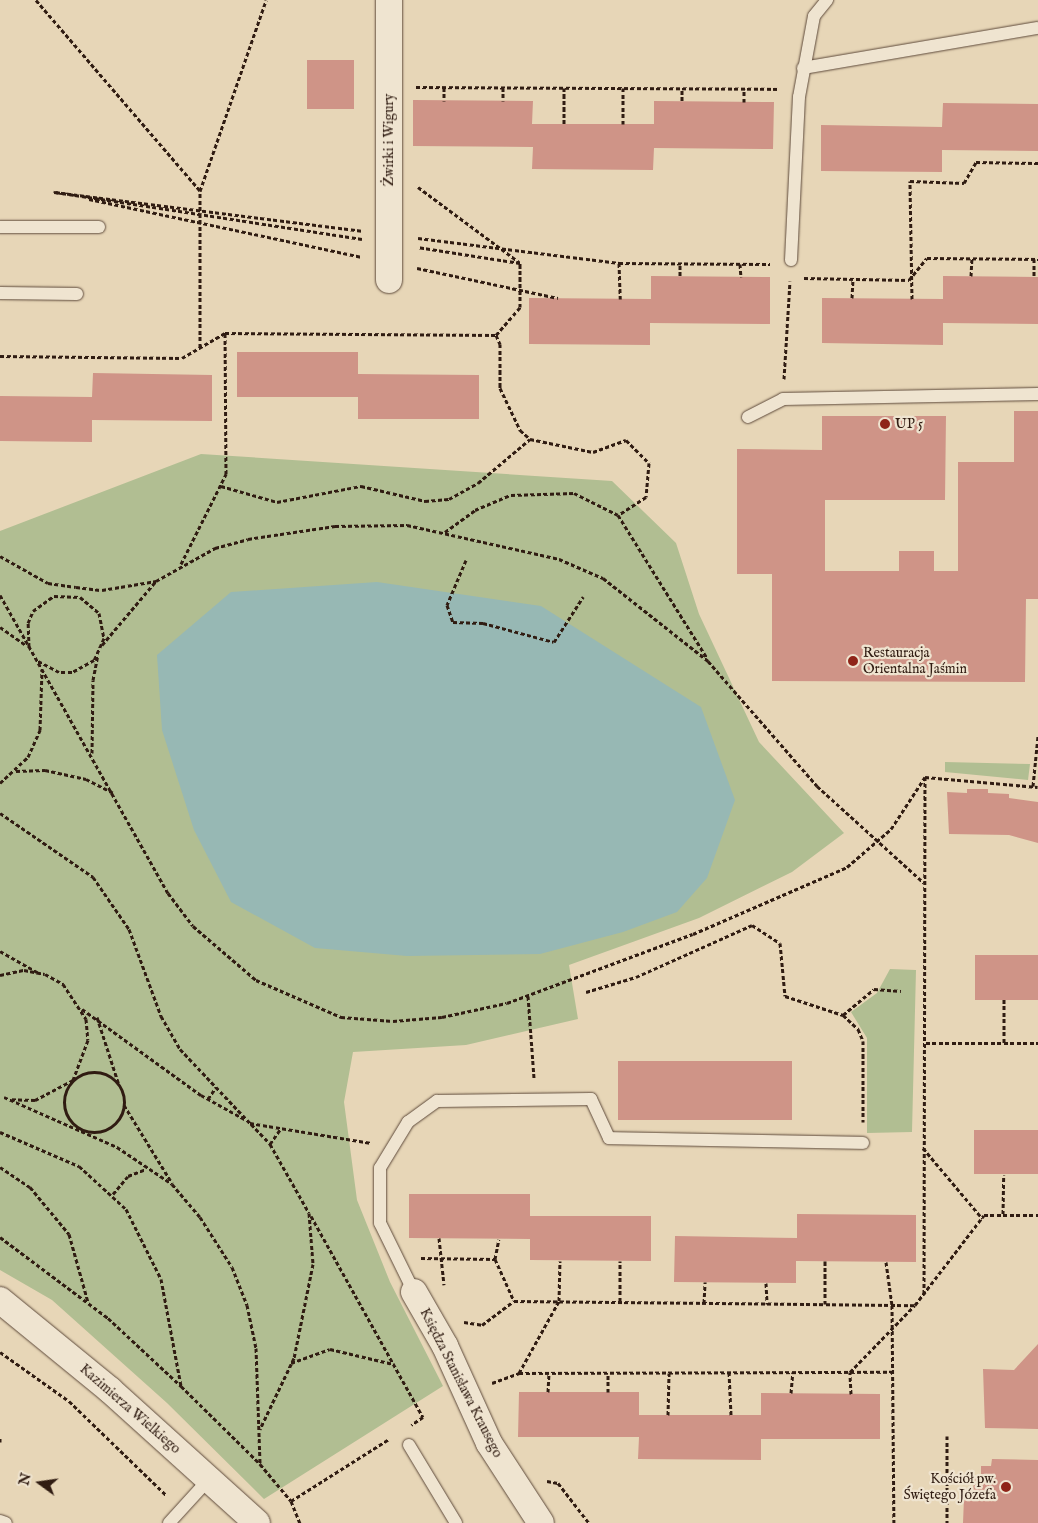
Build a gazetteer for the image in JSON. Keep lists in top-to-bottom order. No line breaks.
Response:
{"streets":{"street":["Żwirki i Wigury","Księdza Stanisława Krausego","Kazimierza Wielkiego"]},"places":["UP 5","Restauracja Orientalna Jaśmin","Kościół pw. Świętego Józefa"],"north":"left"}
